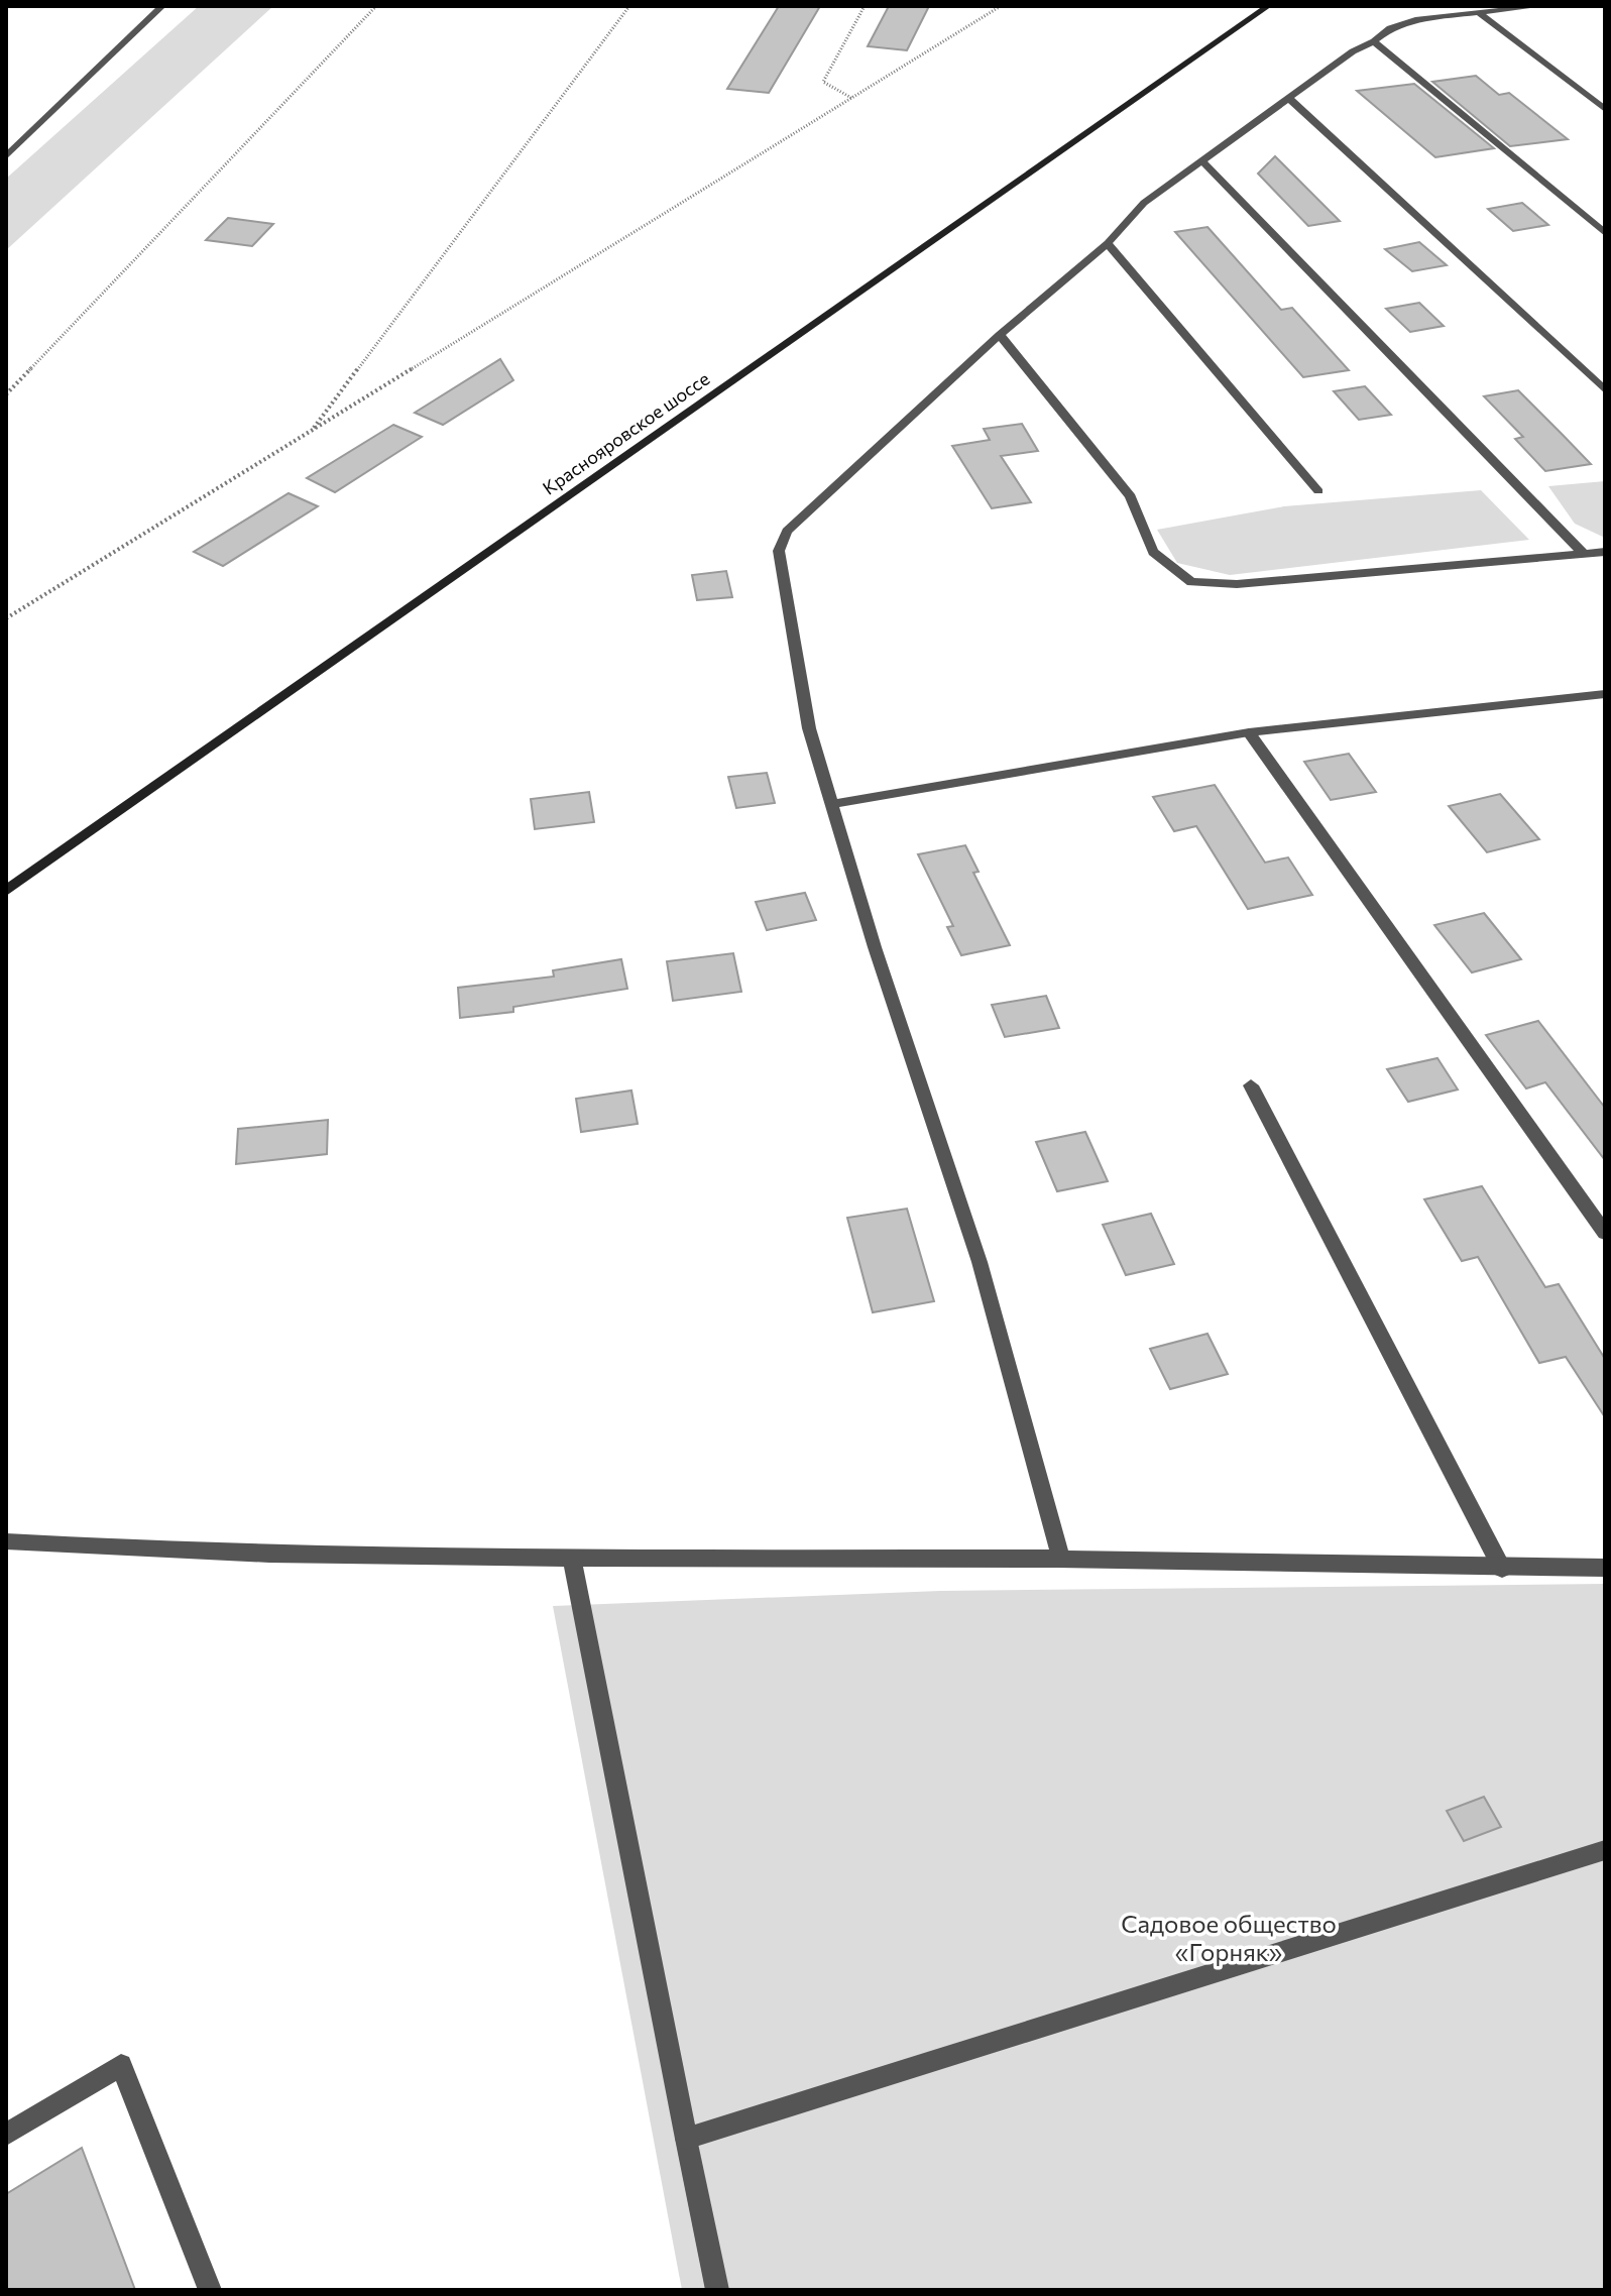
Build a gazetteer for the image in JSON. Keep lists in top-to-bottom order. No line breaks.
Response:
{"streets":{"street":["Краснояровское шоссе"]},"parks":["Садовое общество «Горняк»"]}
